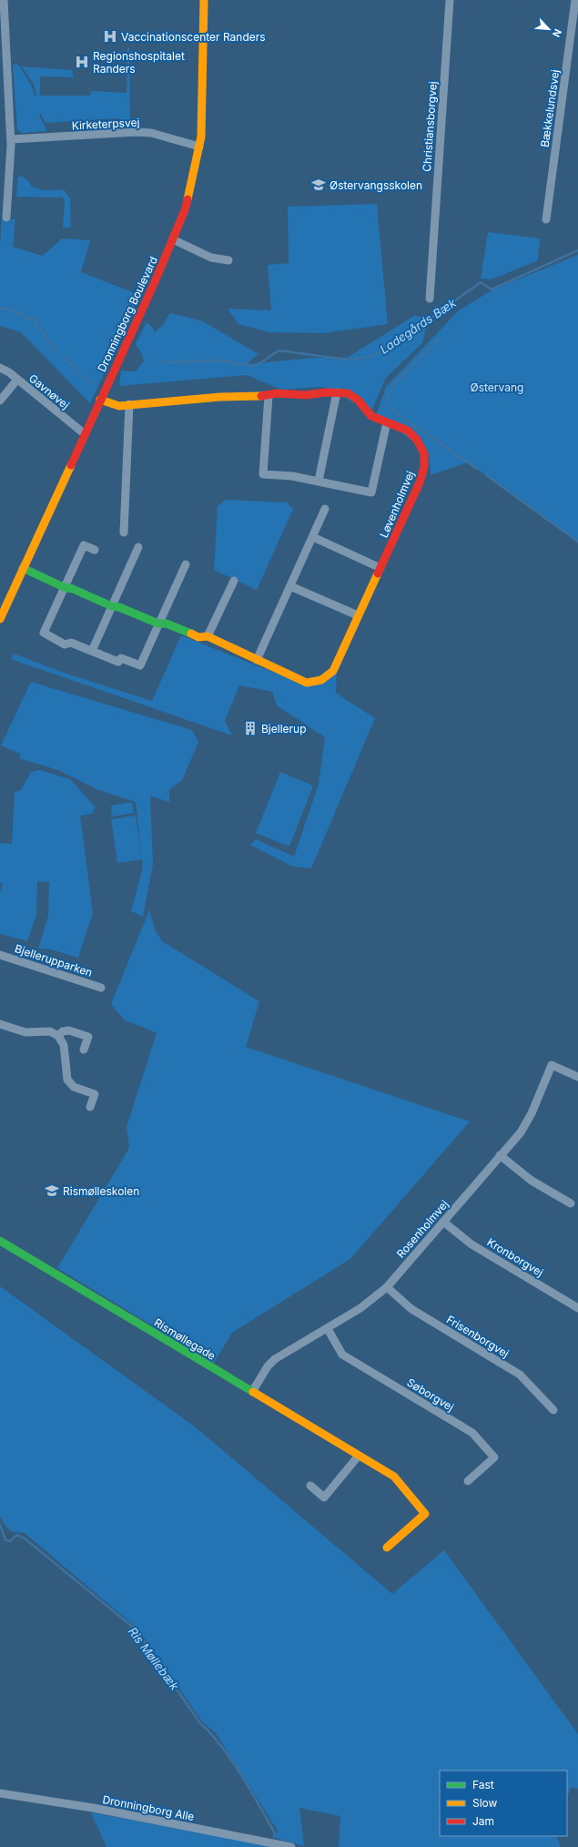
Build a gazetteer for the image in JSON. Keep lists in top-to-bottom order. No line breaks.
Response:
{"streets":{"street":["Bækkelundsvej","Kirketerpsvej","Christiansborgvej","Dronningborg Boulevard","Gavnøvej","Løvenholmvej","Bjellerupparken","Rosenholmvej","Kronborgvej","Frisenborgvej","Rismøllegade","Søborgvej","Dronningborg Alle"]},"crossings":[["Kirketerpsvej","Dronningborg Boulevard"],["Dronningborg Boulevard","Gavnøvej"],["Dronningborg Boulevard","Løvenholmvej"],["Rosenholmvej","Kronborgvej"],["Rosenholmvej","Frisenborgvej"],["Rosenholmvej","Rismøllegade"],["Rosenholmvej","Søborgvej"]],"water":["Ladegårds Bæk","Ris Møllebæk"],"parks":["Østervang"],"places":{"hospital":["Vaccinationscenter Randers","Regionshospitalet Randers"],"school or university":["Østervangsskolen","Rismølleskolen"],"building":["Bjellerup"]},"legend":["Fast","Slow","Jam"],"north":"bottom right"}
